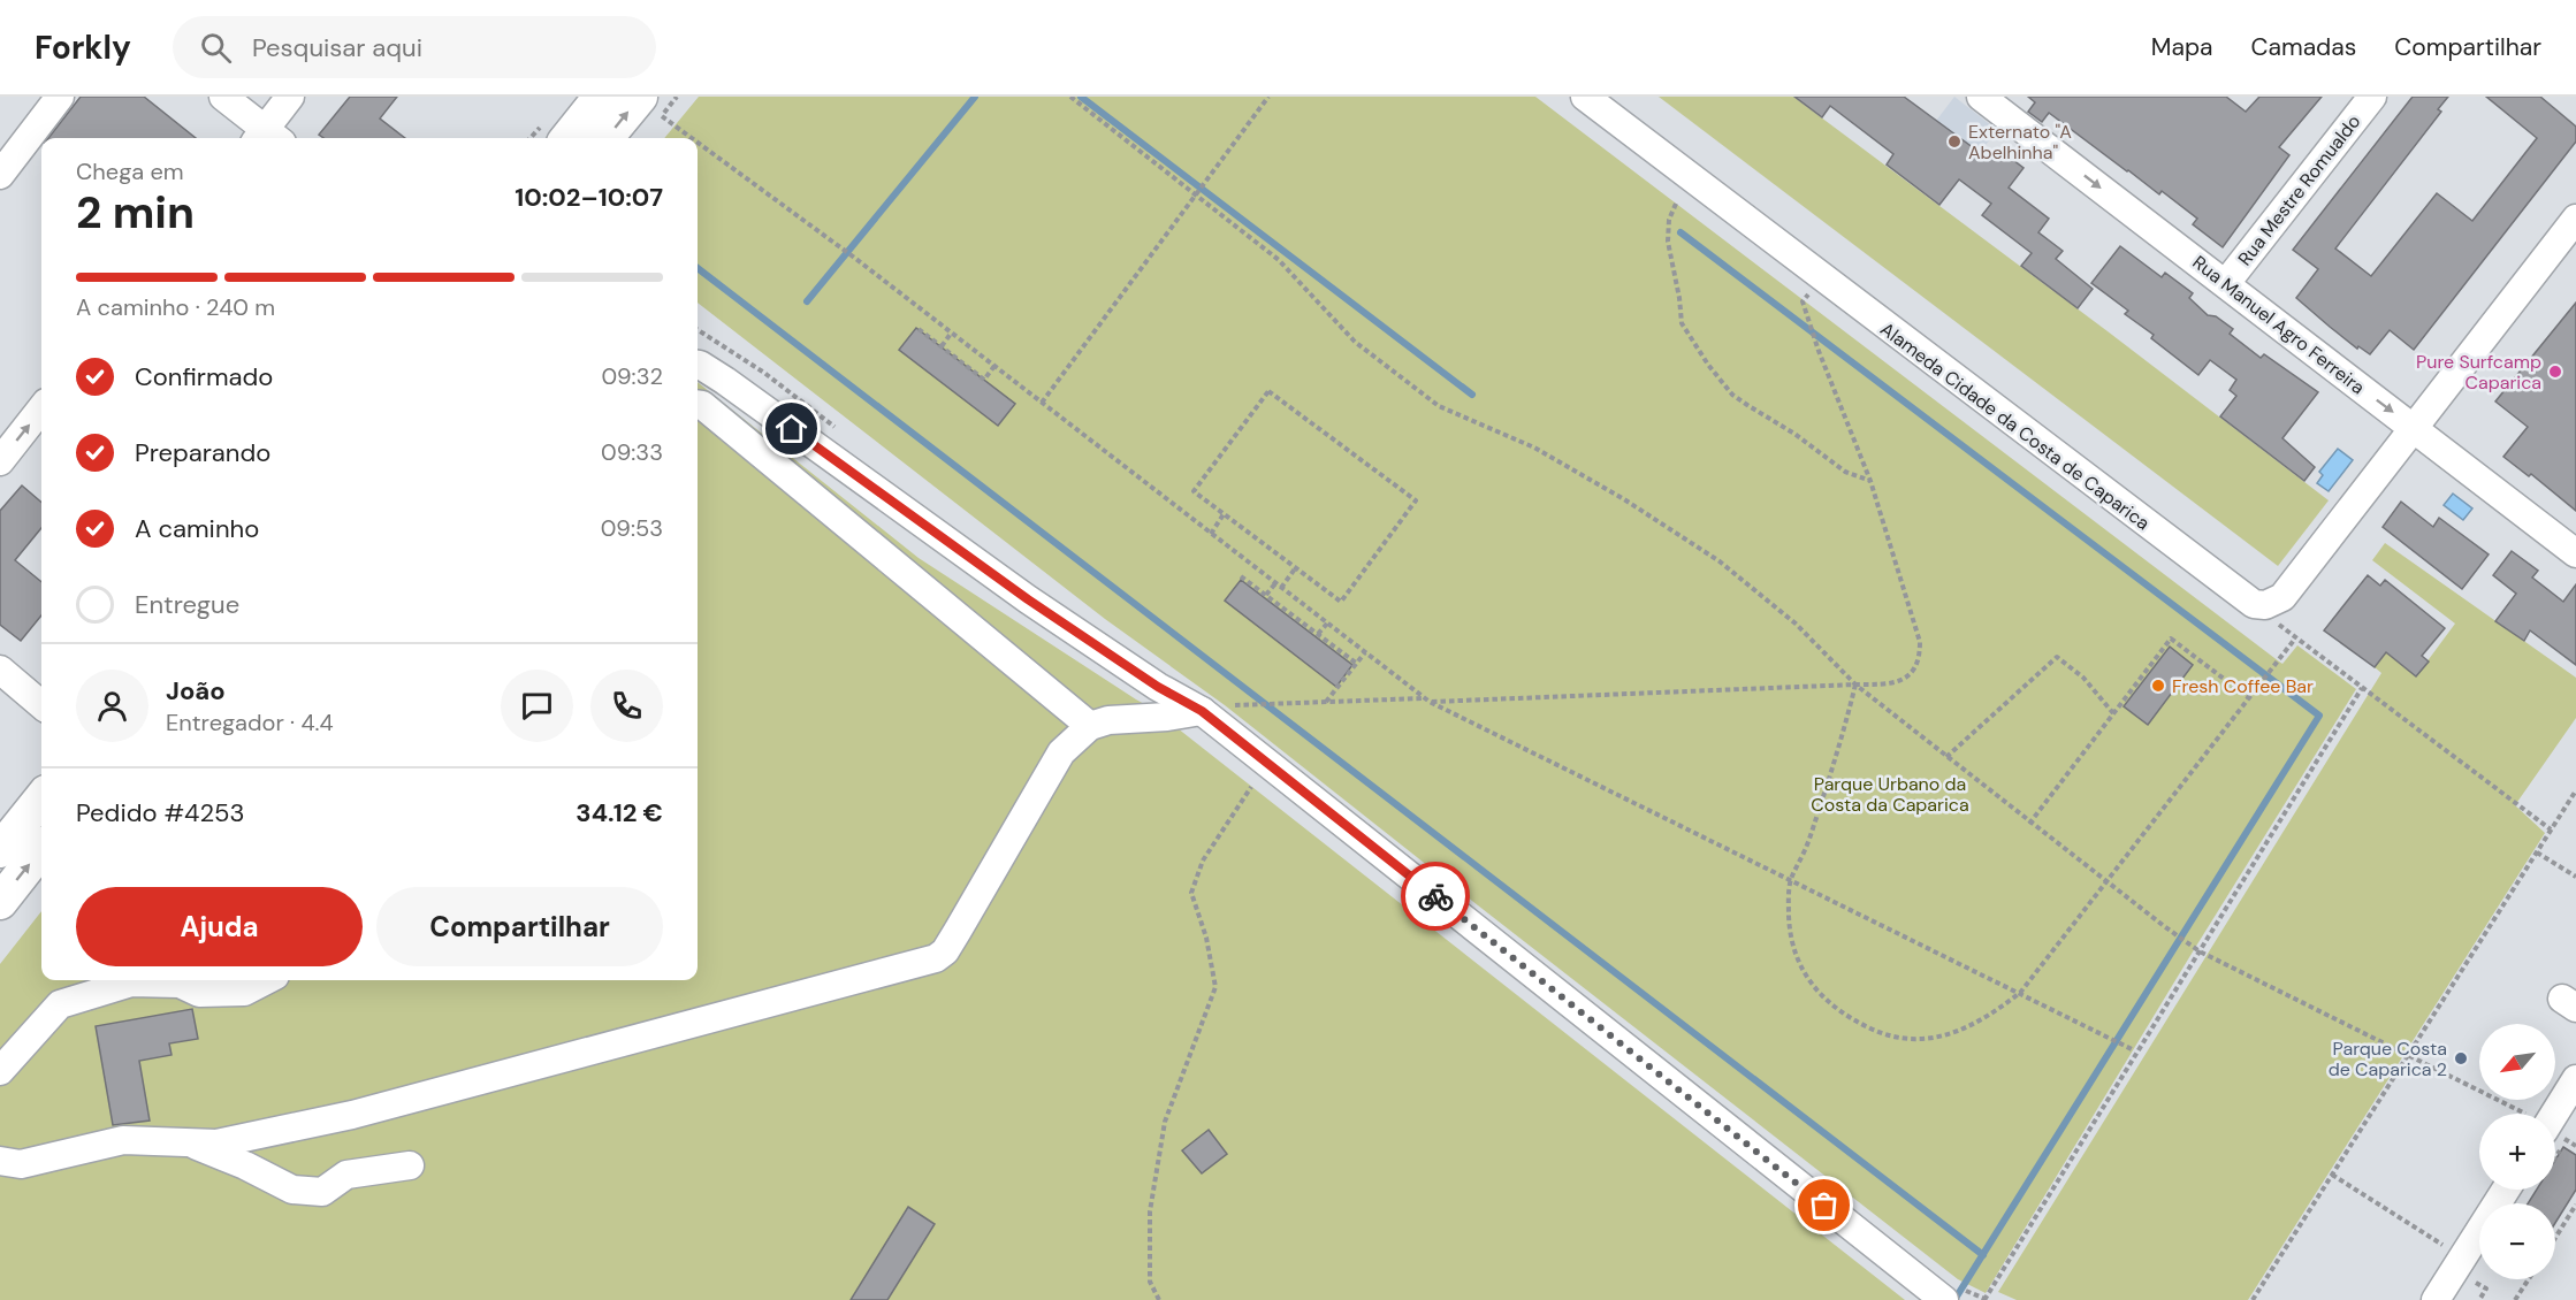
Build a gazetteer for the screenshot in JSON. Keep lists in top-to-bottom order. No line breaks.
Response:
{"streets":{"street":["Rua Mestre Romualdo","Rua Manuel Agro Ferreira","Alameda Cidade da Costa de Caparica"]},"crossings":[["Rua Mestre Romualdo","Rua Manuel Agro Ferreira"]],"one_way":["Rua Manuel Agro Ferreira"],"parks":["Parque Urbano da Costa da Caparica"],"places":["Externato \"A Abelhinha\"","Pure Surfcamp Caparica","Fresh Coffee Bar","Parque Costa de Caparica 2"],"north":"bottom left","page":{"header":"Forkly","search":"Pesquisar aqui","nav":["Mapa","Camadas","Compartilhar"],"heading":["2 min","Chega em","10:02–10:07"],"panel":["João","Entregador · 4.4","Pedido #4253","34.12 €"],"bar":"A caminho · 240 m","list":[["Confirmado","09:32"],["Preparando","09:33"],["A caminho","09:53"],"Entregue"],"buttons":["Ajuda","Compartilhar"],"map_buttons":["+","−"]}}
